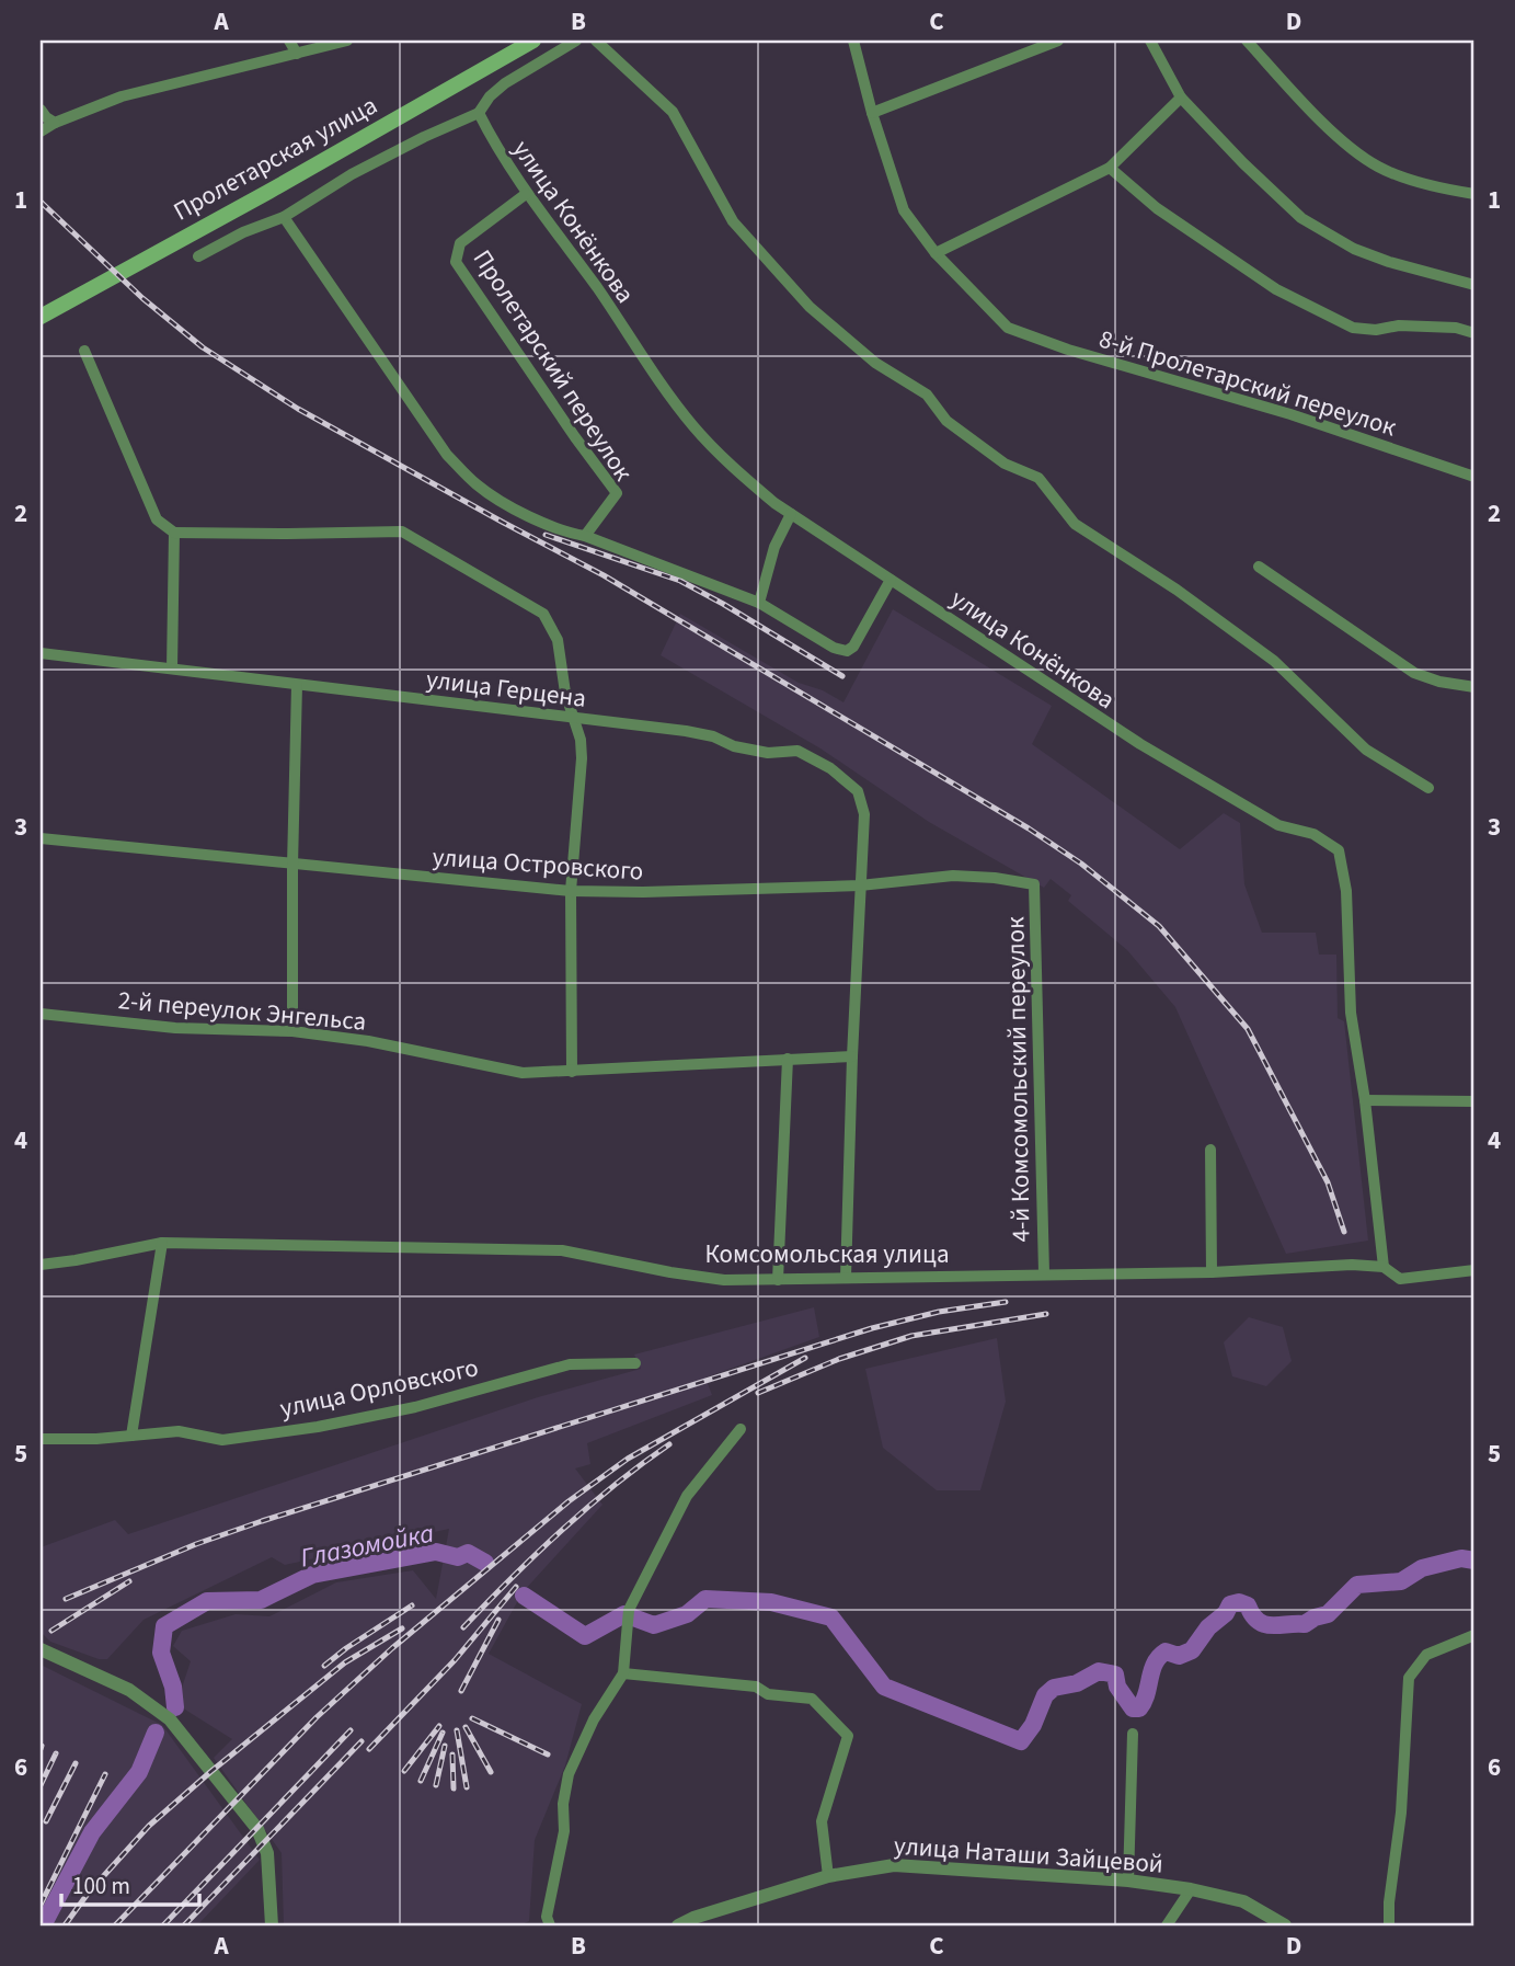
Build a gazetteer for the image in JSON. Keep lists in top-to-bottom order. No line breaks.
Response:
{"streets":{"main road":["Пролетарская улица"],"street":["улица Конёнкова","Пролетарский переулок","8-й Пролетарский переулок","улица Герцена","улица Островского","2-й переулок Энгельса","4-й Комсомольский переулок","Комсомольская улица","улица Орловского","улица Наташи Зайцевой"]},"crossings":[["Пролетарская улица","улица Конёнкова"],["улица Конёнкова","Пролетарский переулок"],["улица Конёнкова","Комсомольская улица"],["улица Герцена","улица Островского"],["улица Герцена","2-й переулок Энгельса"],["улица Герцена","Комсомольская улица"],["улица Островского","4-й Комсомольский переулок"],["4-й Комсомольский переулок","Комсомольская улица"]],"water":["Глазомойка"],"scale_bar":"100 m","grid":{"columns":["A","B","C","D"],"rows":["1","2","3","4","5","6"]}}
